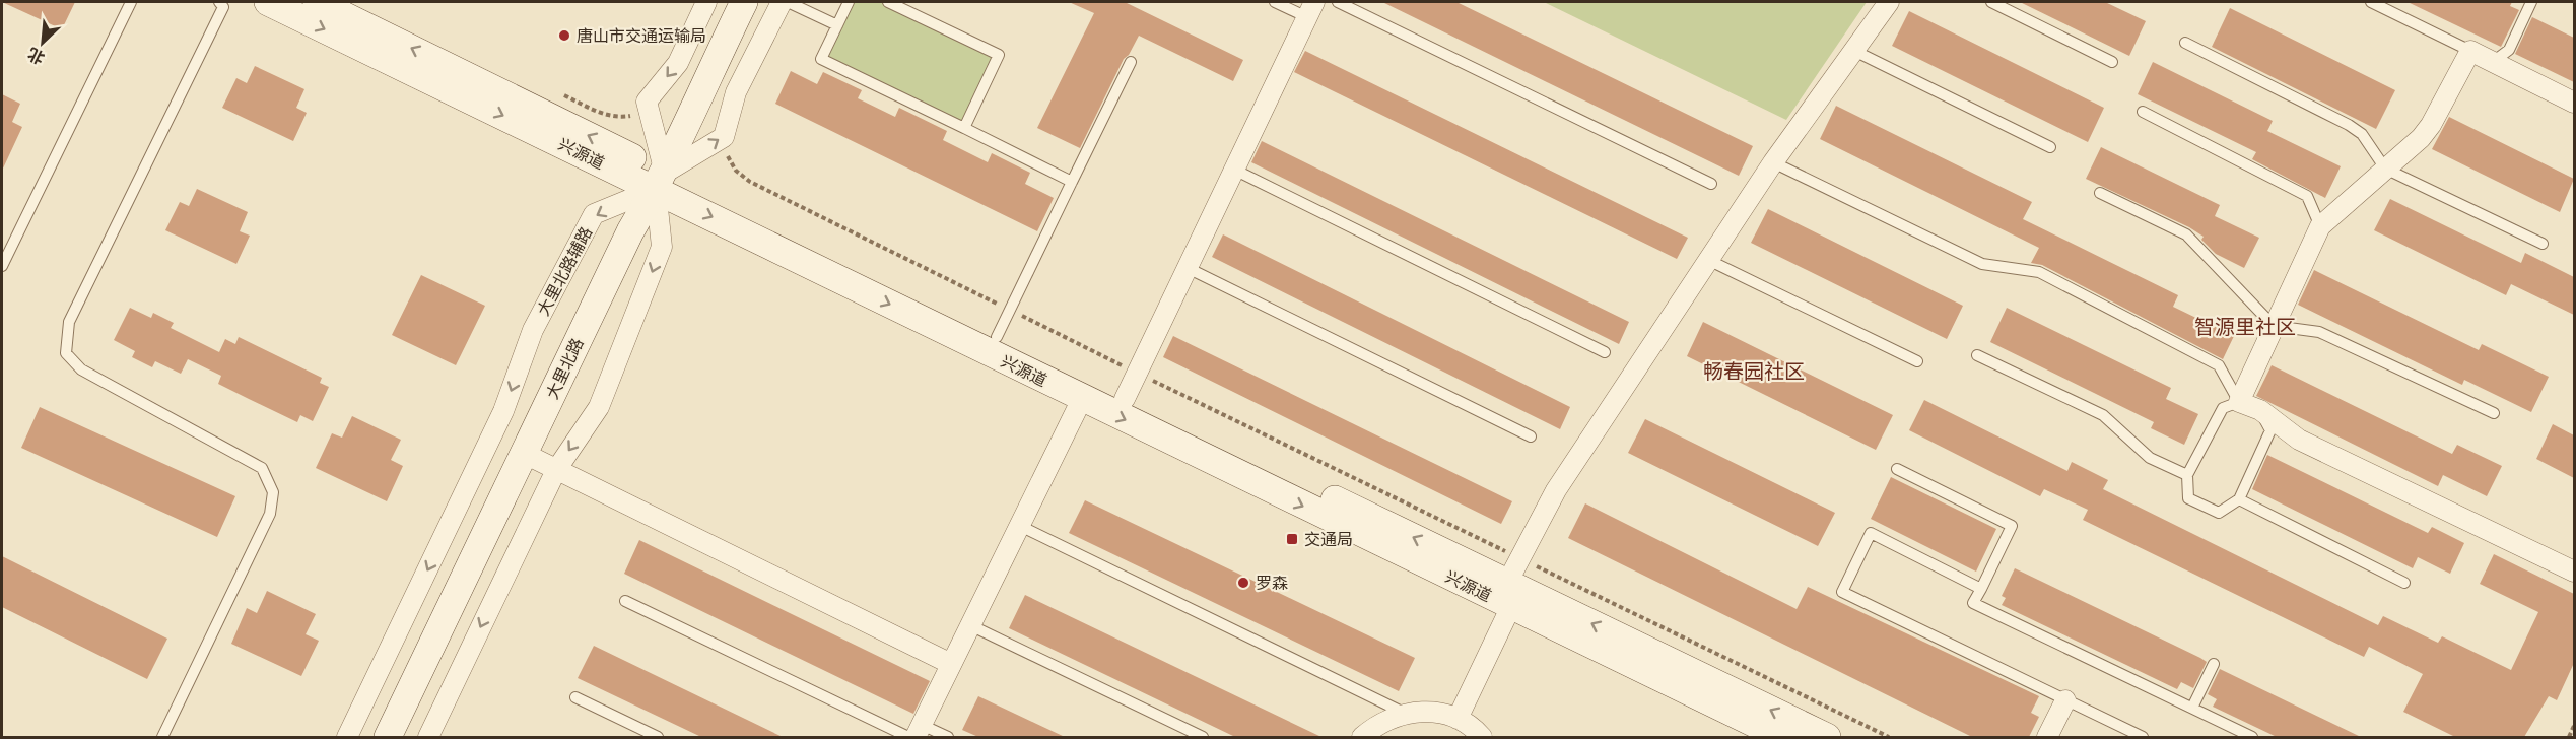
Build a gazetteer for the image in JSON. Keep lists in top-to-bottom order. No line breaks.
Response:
{"streets":{"main road":["兴源道","大里北路"],"street":["大里北路辅路"]},"crossings":[["兴源道","大里北路辅路"],["兴源道","大里北路"],["大里北路辅路","大里北路"]],"districts":["智源里社区","畅春园社区"],"places":{"other":["唐山市交通运输局","罗森"],"transit":["交通局"]},"north":"bottom left"}
